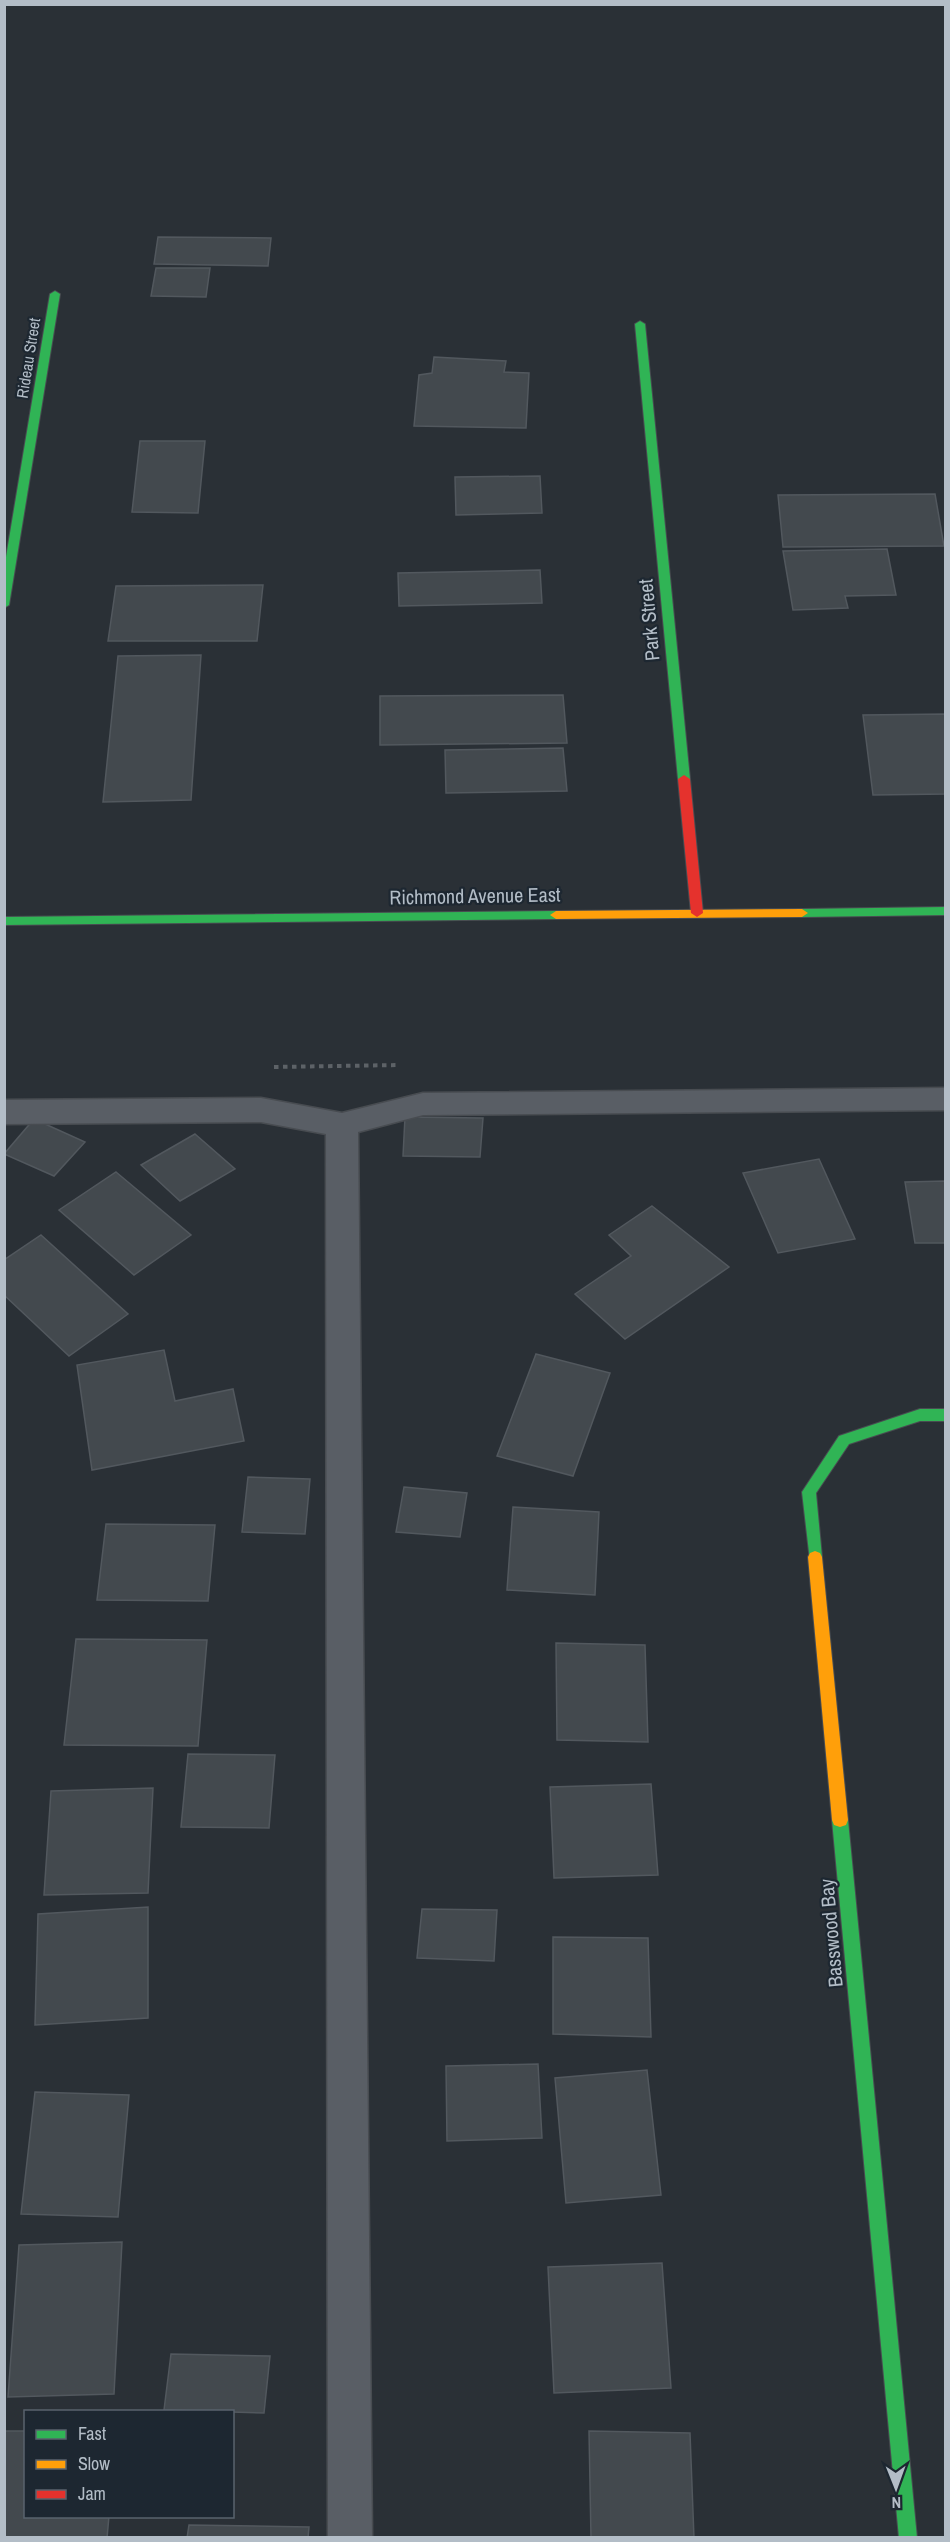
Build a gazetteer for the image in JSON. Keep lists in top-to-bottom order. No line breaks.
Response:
{"streets":{"street":["Rideau Street","Park Street","Richmond Avenue East","Basswood Bay"]},"crossings":[["Park Street","Richmond Avenue East"]],"legend":["Fast","Slow","Jam"],"north":"bottom"}
